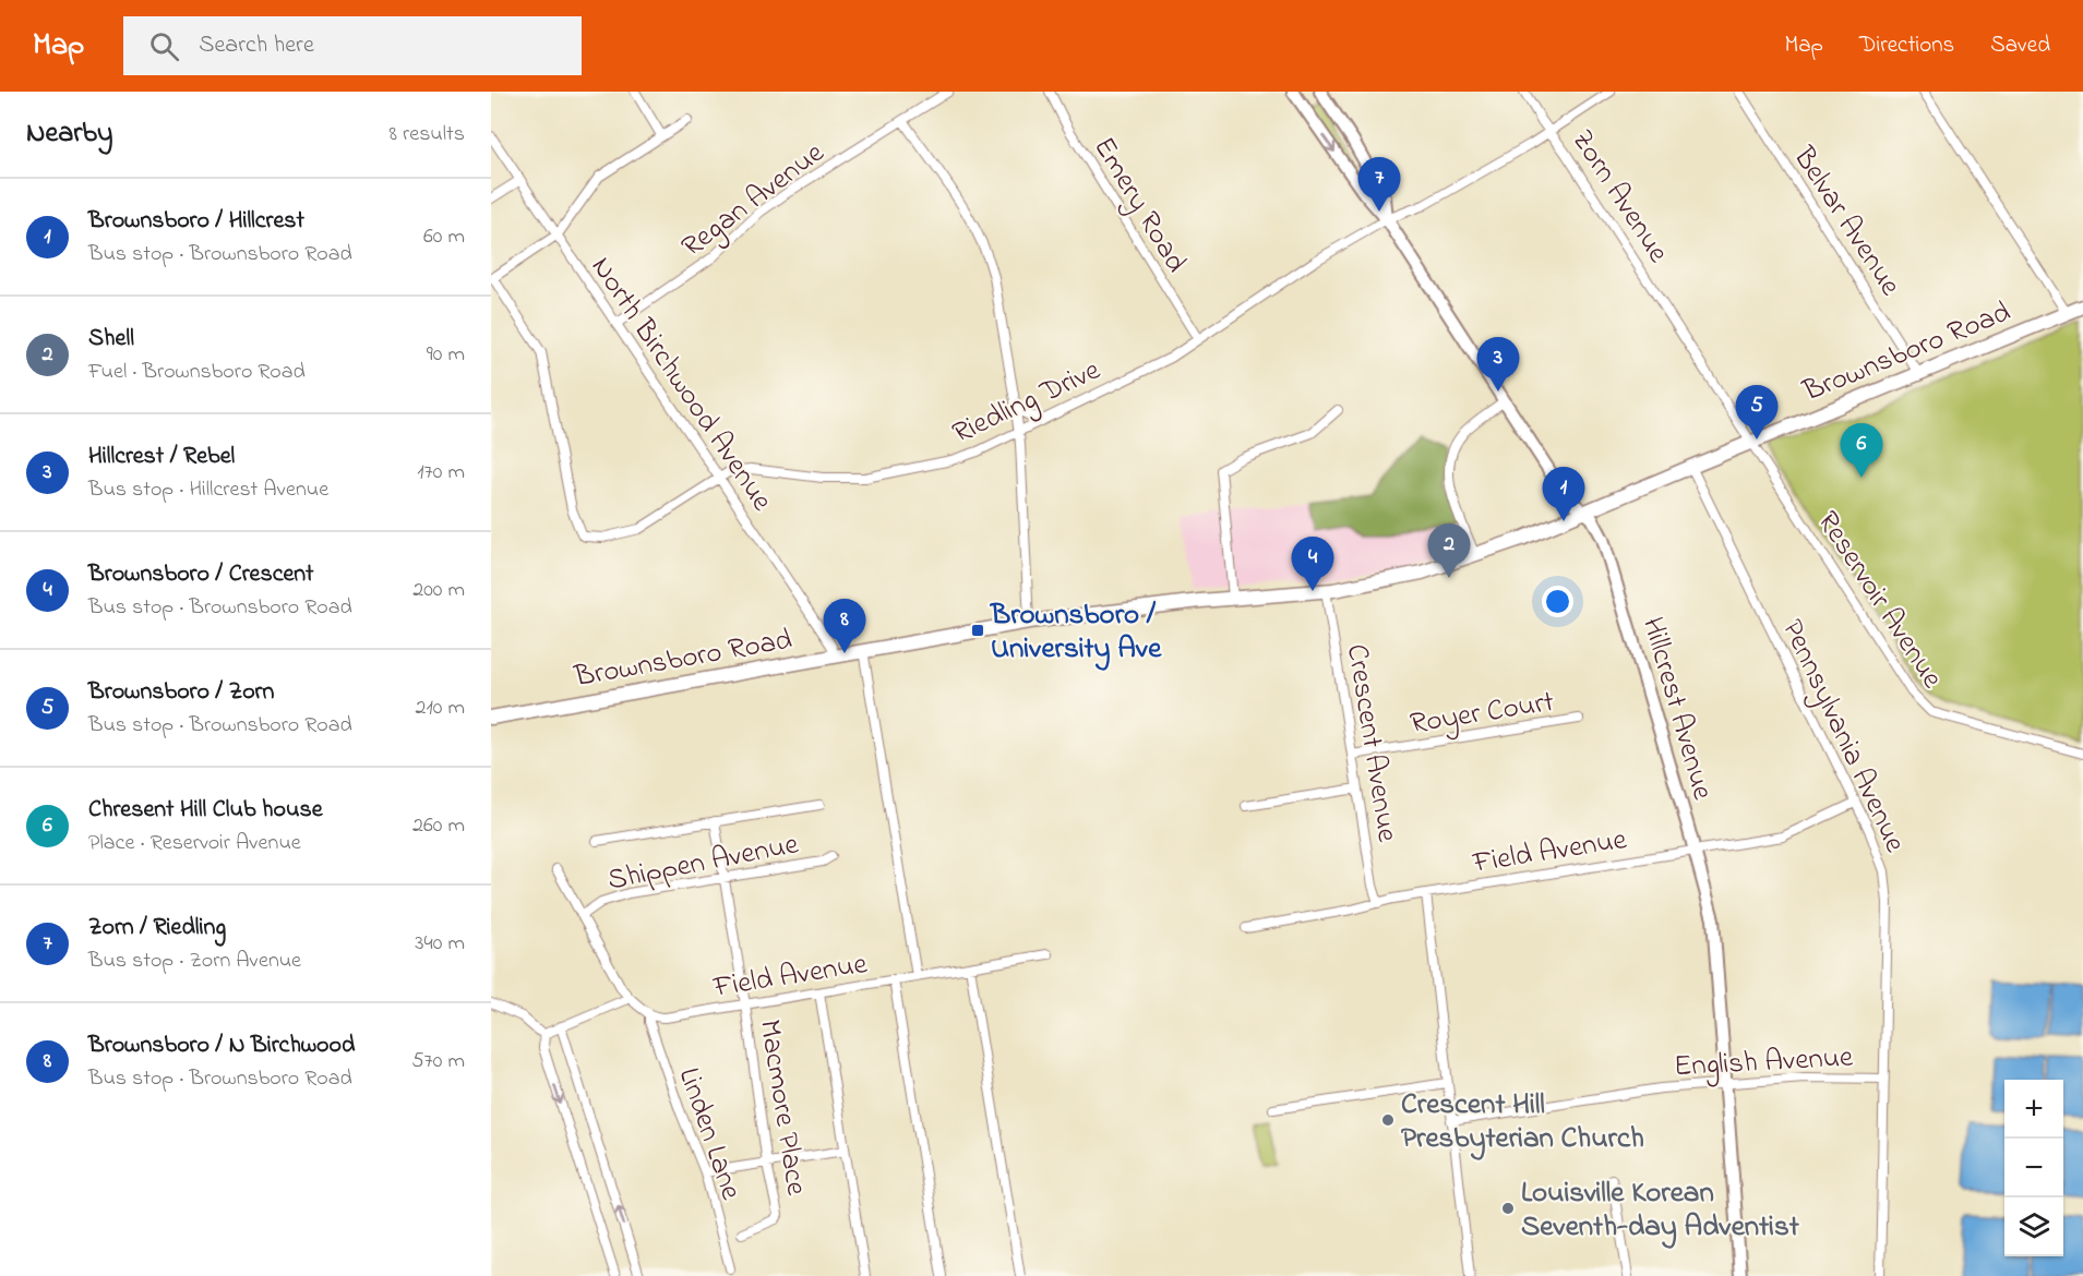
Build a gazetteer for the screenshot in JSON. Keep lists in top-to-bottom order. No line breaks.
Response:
{"streets":{"main road":["Brownsboro Road","Hillcrest Avenue"],"street":["Zorn Avenue","Regan Avenue","Emery Road","Belvar Avenue","North Birchwood Avenue","Riedling Drive","Reservoir Avenue","Royer Court","Pennsylvania Avenue","Crescent Avenue","Field Avenue","Shippen Avenue","English Avenue","Macmore Place","Linden Lane"]},"crossings":[["Zorn Avenue","Brownsboro Road"],["Zorn Avenue","Riedling Drive"],["Zorn Avenue","Reservoir Avenue"],["Zorn Avenue","Hillcrest Avenue"],["Regan Avenue","North Birchwood Avenue"],["Emery Road","Riedling Drive"],["Belvar Avenue","Brownsboro Road"],["Brownsboro Road","North Birchwood Avenue"],["Brownsboro Road","Reservoir Avenue"],["Brownsboro Road","Hillcrest Avenue"],["Brownsboro Road","Pennsylvania Avenue"],["Brownsboro Road","Crescent Avenue"],["North Birchwood Avenue","Riedling Drive"],["Riedling Drive","Hillcrest Avenue"],["Hillcrest Avenue","Field Avenue"],["Hillcrest Avenue","English Avenue"],["Royer Court","Crescent Avenue"],["Pennsylvania Avenue","Field Avenue"],["Pennsylvania Avenue","English Avenue"],["Crescent Avenue","Field Avenue"],["Field Avenue","Macmore Place"],["Field Avenue","Linden Lane"],["Shippen Avenue","Macmore Place"]],"places":{"transit":["Brownsboro / University Ave"],"other":["Crescent Hill Presbyterian Church","Louisville Korean Seventh-day Adventist"]},"page":{"header":"Map","search":"Search here","nav":["Map","Directions","Saved"],"heading":["Nearby","8 results"],"pins":["7","3","5","6","1","2","4","8"],"list":[{"mark":"1","name":"Brownsboro / Hillcrest","note":"Bus stop · Brownsboro Road","value":"60 m"},{"mark":"2","name":"Shell","note":"Fuel · Brownsboro Road","value":"90 m"},{"mark":"3","name":"Hillcrest / Rebel","note":"Bus stop · Hillcrest Avenue","value":"170 m"},{"mark":"4","name":"Brownsboro / Crescent","note":"Bus stop · Brownsboro Road","value":"200 m"},{"mark":"5","name":"Brownsboro / Zorn","note":"Bus stop · Brownsboro Road","value":"210 m"},{"mark":"6","name":"Chresent Hill Club house","note":"Place · Reservoir Avenue","value":"260 m"},{"mark":"7","name":"Zorn / Riedling","note":"Bus stop · Zorn Avenue","value":"340 m"},{"mark":"8","name":"Brownsboro / N Birchwood","note":"Bus stop · Brownsboro Road","value":"570 m"}],"map_buttons":["+","−"]}}
